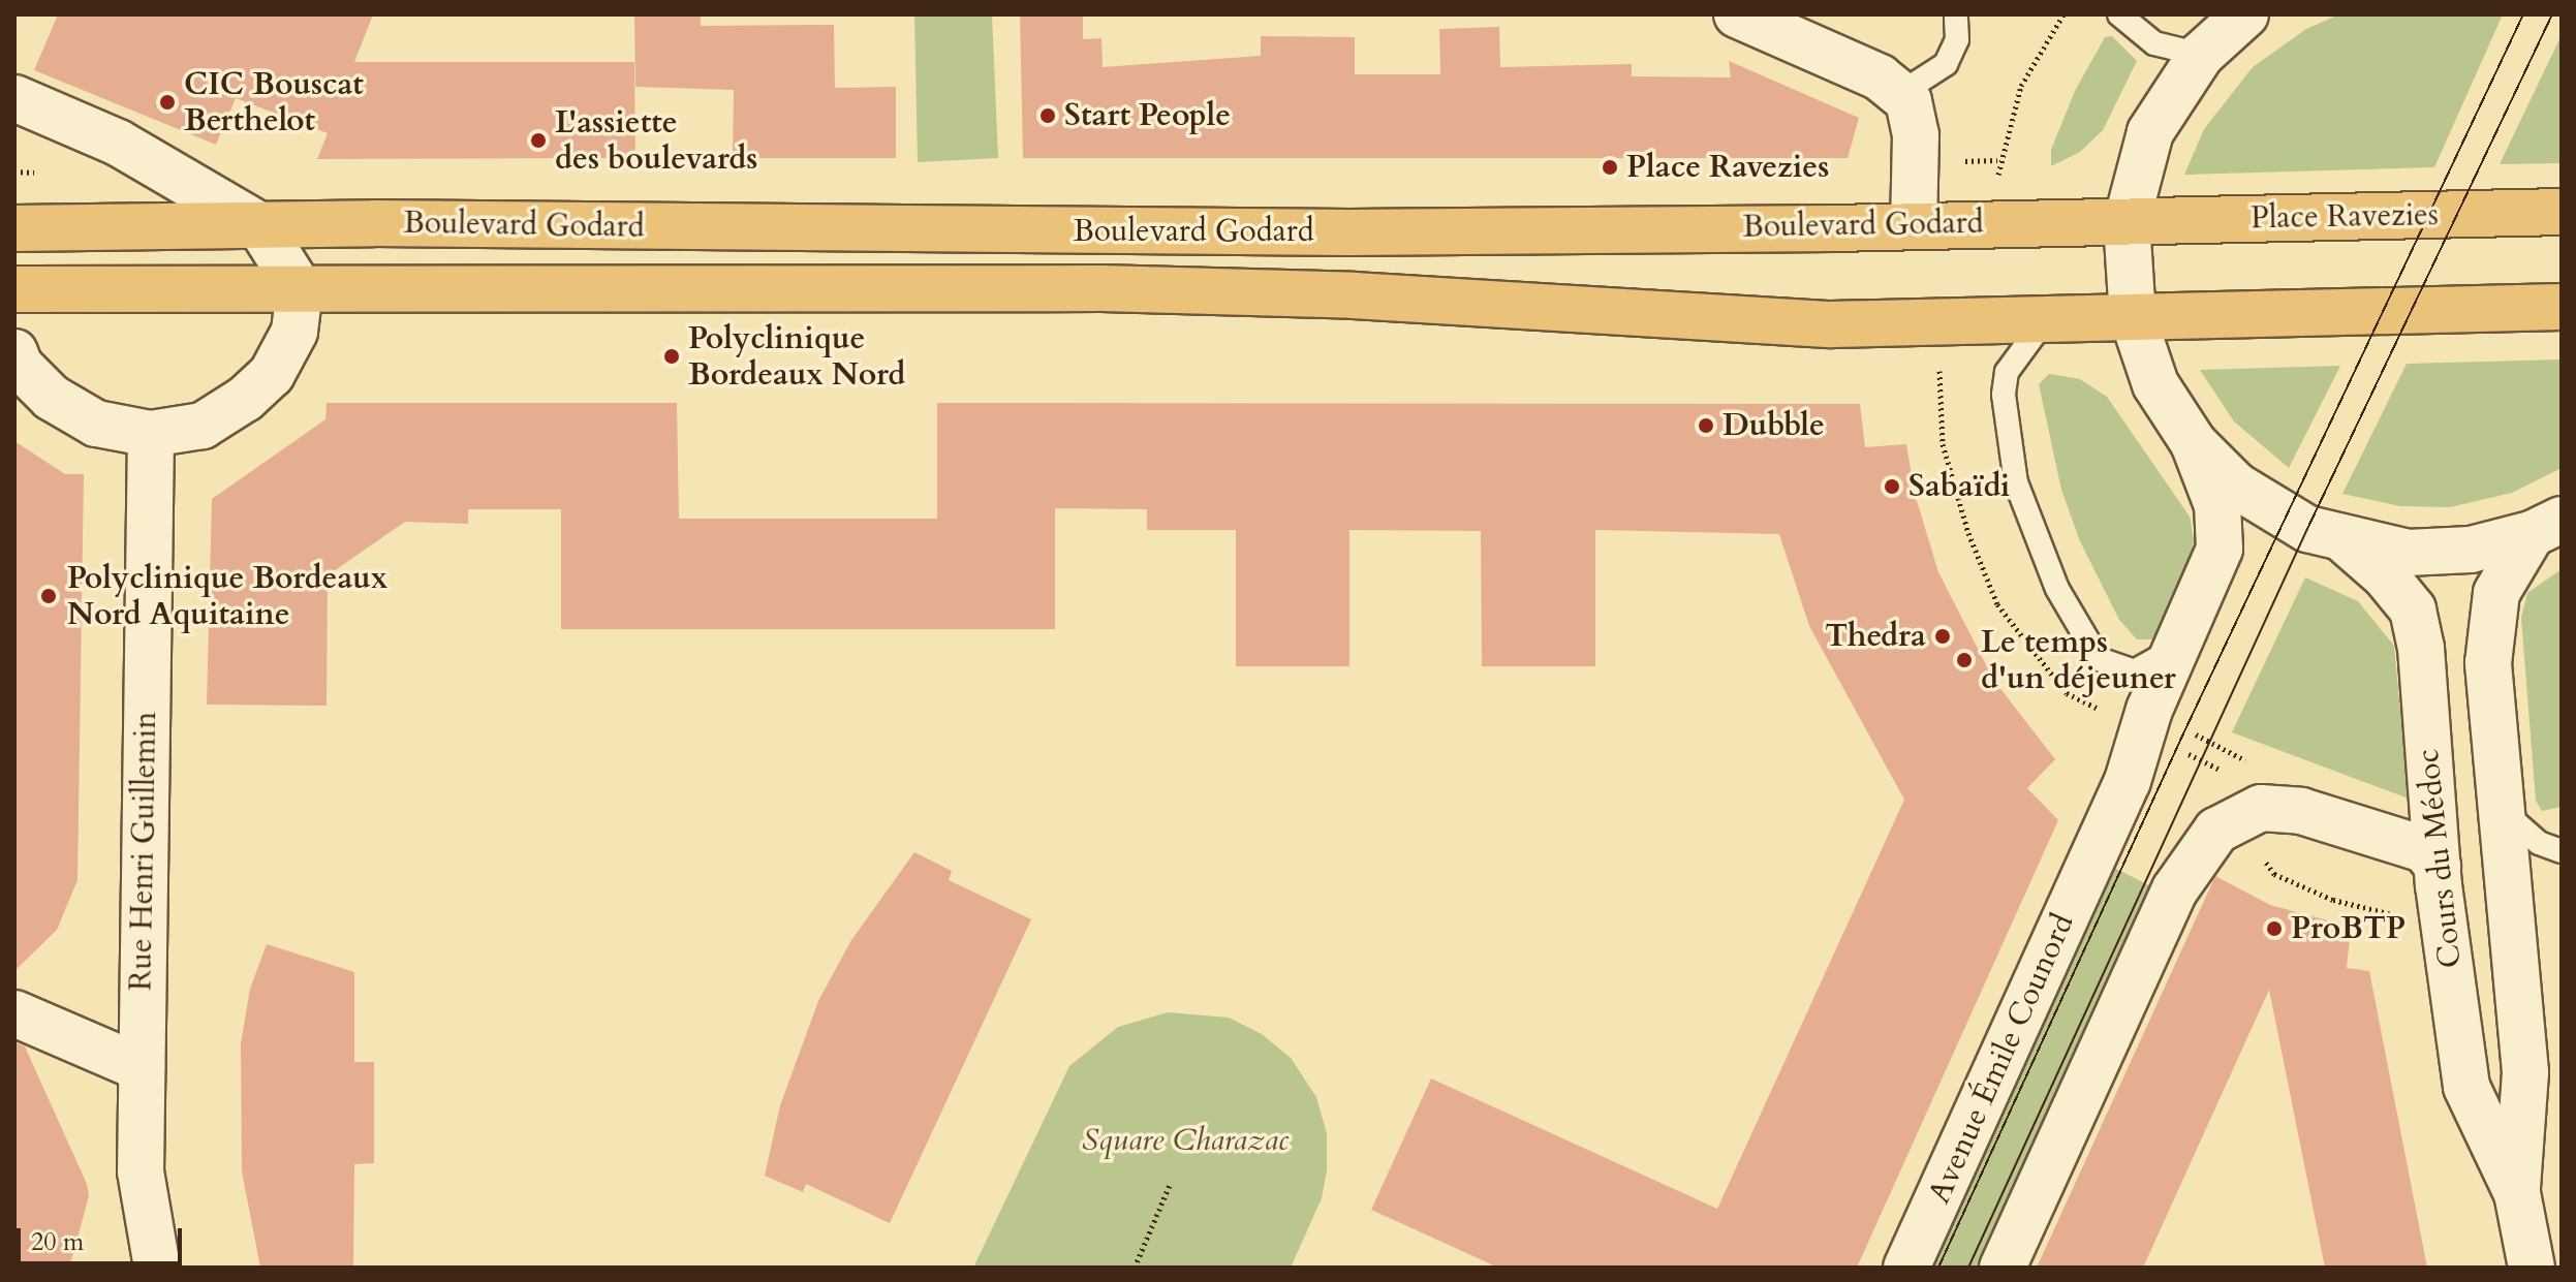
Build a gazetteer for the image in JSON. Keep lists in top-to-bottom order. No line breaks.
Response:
{"streets":{"main road":["Place Ravezies","Boulevard Godard"],"street":["Rue Henri Guillemin","Cours du Médoc","Avenue Émile Counord"]},"crossings":[["Place Ravezies","Boulevard Godard"]],"parks":["Square Charazac"],"places":["CIC Bouscat Berthelot","Start People","L'assiette des boulevards","Place Ravezies","Polyclinique Bordeaux Nord","Dubble","Sabaïdi","Polyclinique Bordeaux Nord Aquitaine","Thedra","Le temps d'un déjeuner","ProBTP"],"scale_bar":"20 m"}
